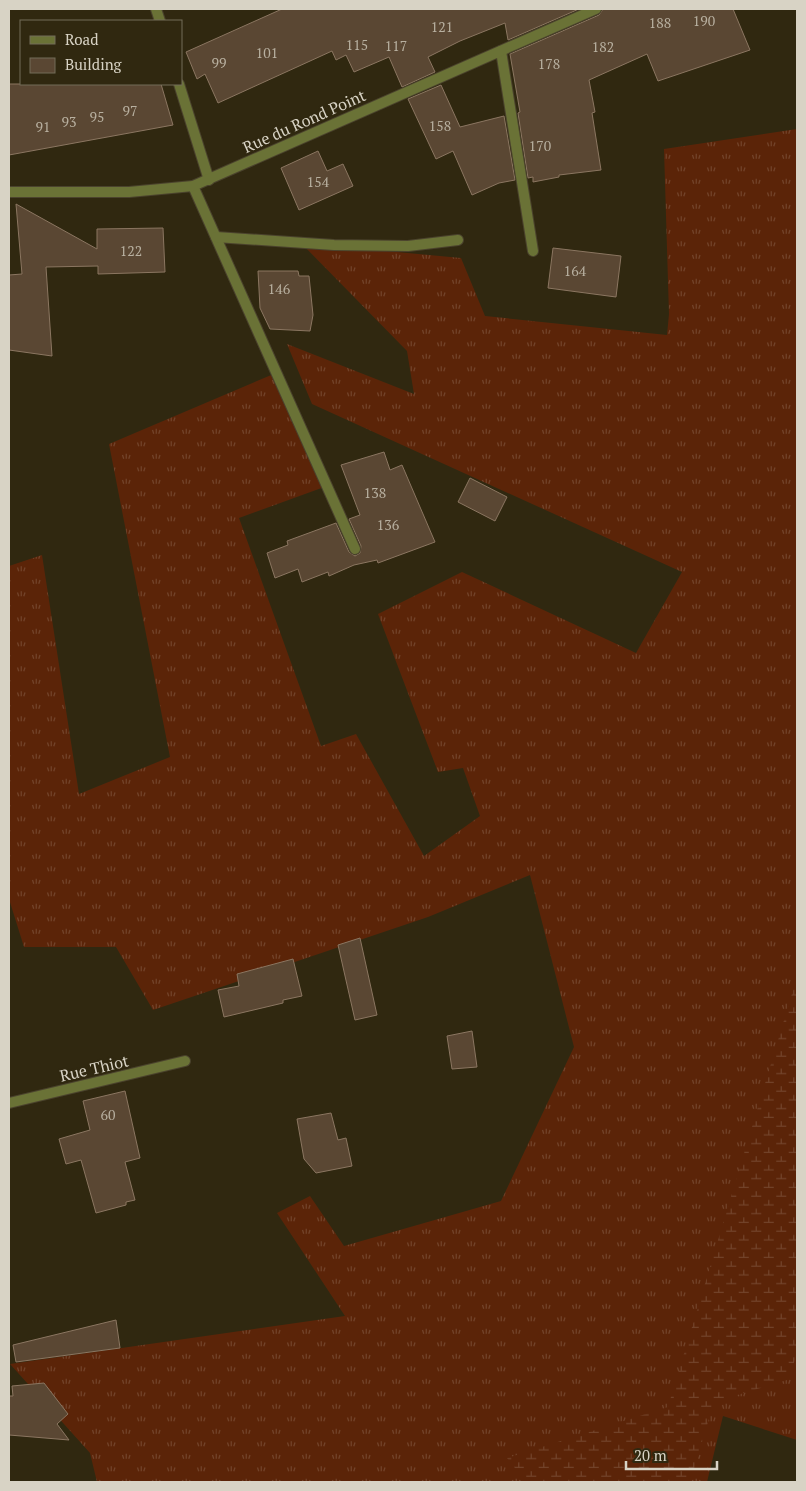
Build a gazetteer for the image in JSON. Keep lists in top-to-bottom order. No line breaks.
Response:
{"streets":{"street":["Rue du Rond Point","Rue Thiot"]},"house_numbers":["190","188","121","115","117","182","101","99","178","97","95","93","158","91","170","154","122","164","146","138","136","60"],"legend":["Road","Building"],"scale_bar":"20 m"}
